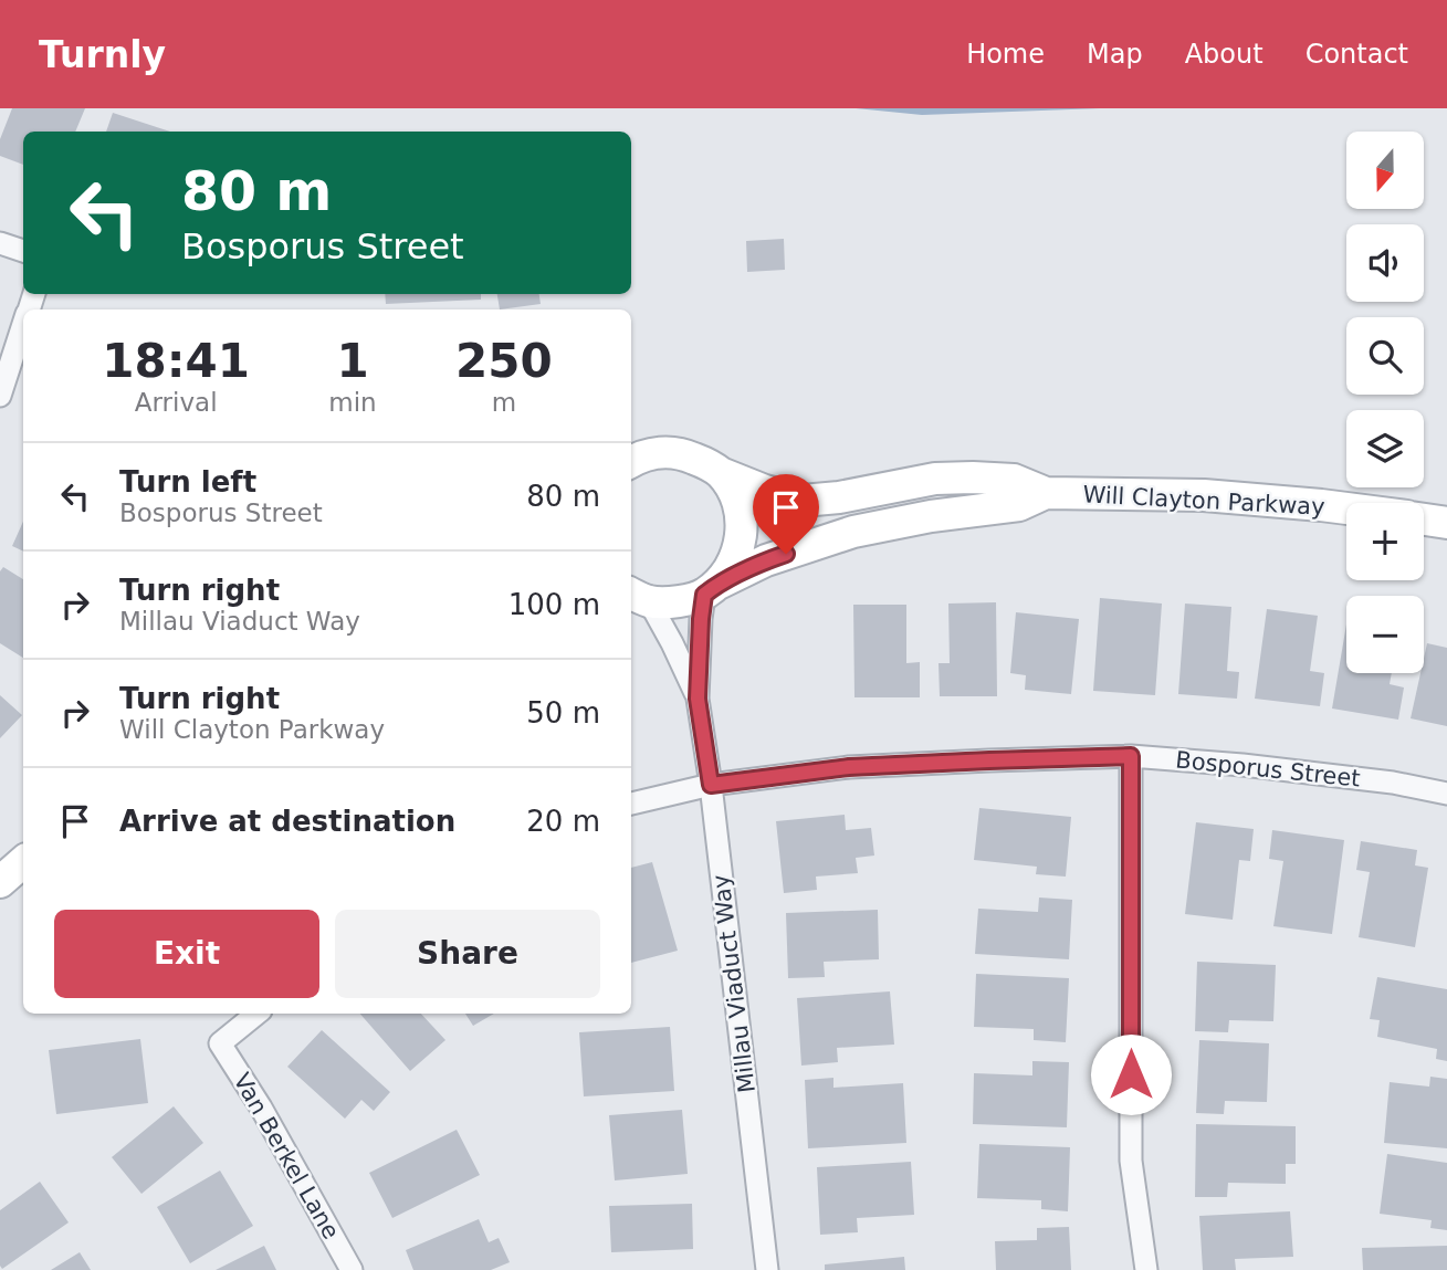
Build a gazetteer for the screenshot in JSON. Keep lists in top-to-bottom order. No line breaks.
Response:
{"streets":{"street":["Will Clayton Parkway","Bosporus Street","Millau Viaduct Way","Van Berkel Lane"]},"crossings":[["Will Clayton Parkway","Millau Viaduct Way"],["Bosporus Street","Millau Viaduct Way"]],"north":"bottom","page":{"header":"Turnly","nav":["Home","Map","About","Contact"],"map_buttons":["+","−"],"turn":["80 m","Bosporus Street"],"eta":["18:41","Arrival","1","min","250","m"],"list":[{"name":"Turn left","note":"Bosporus Street","value":"80 m"},{"name":"Turn right","note":"Millau Viaduct Way","value":"100 m"},{"name":"Turn right","note":"Will Clayton Parkway","value":"50 m"},{"name":"Arrive at destination","value":"20 m"}],"buttons":["Exit","Share"]}}
